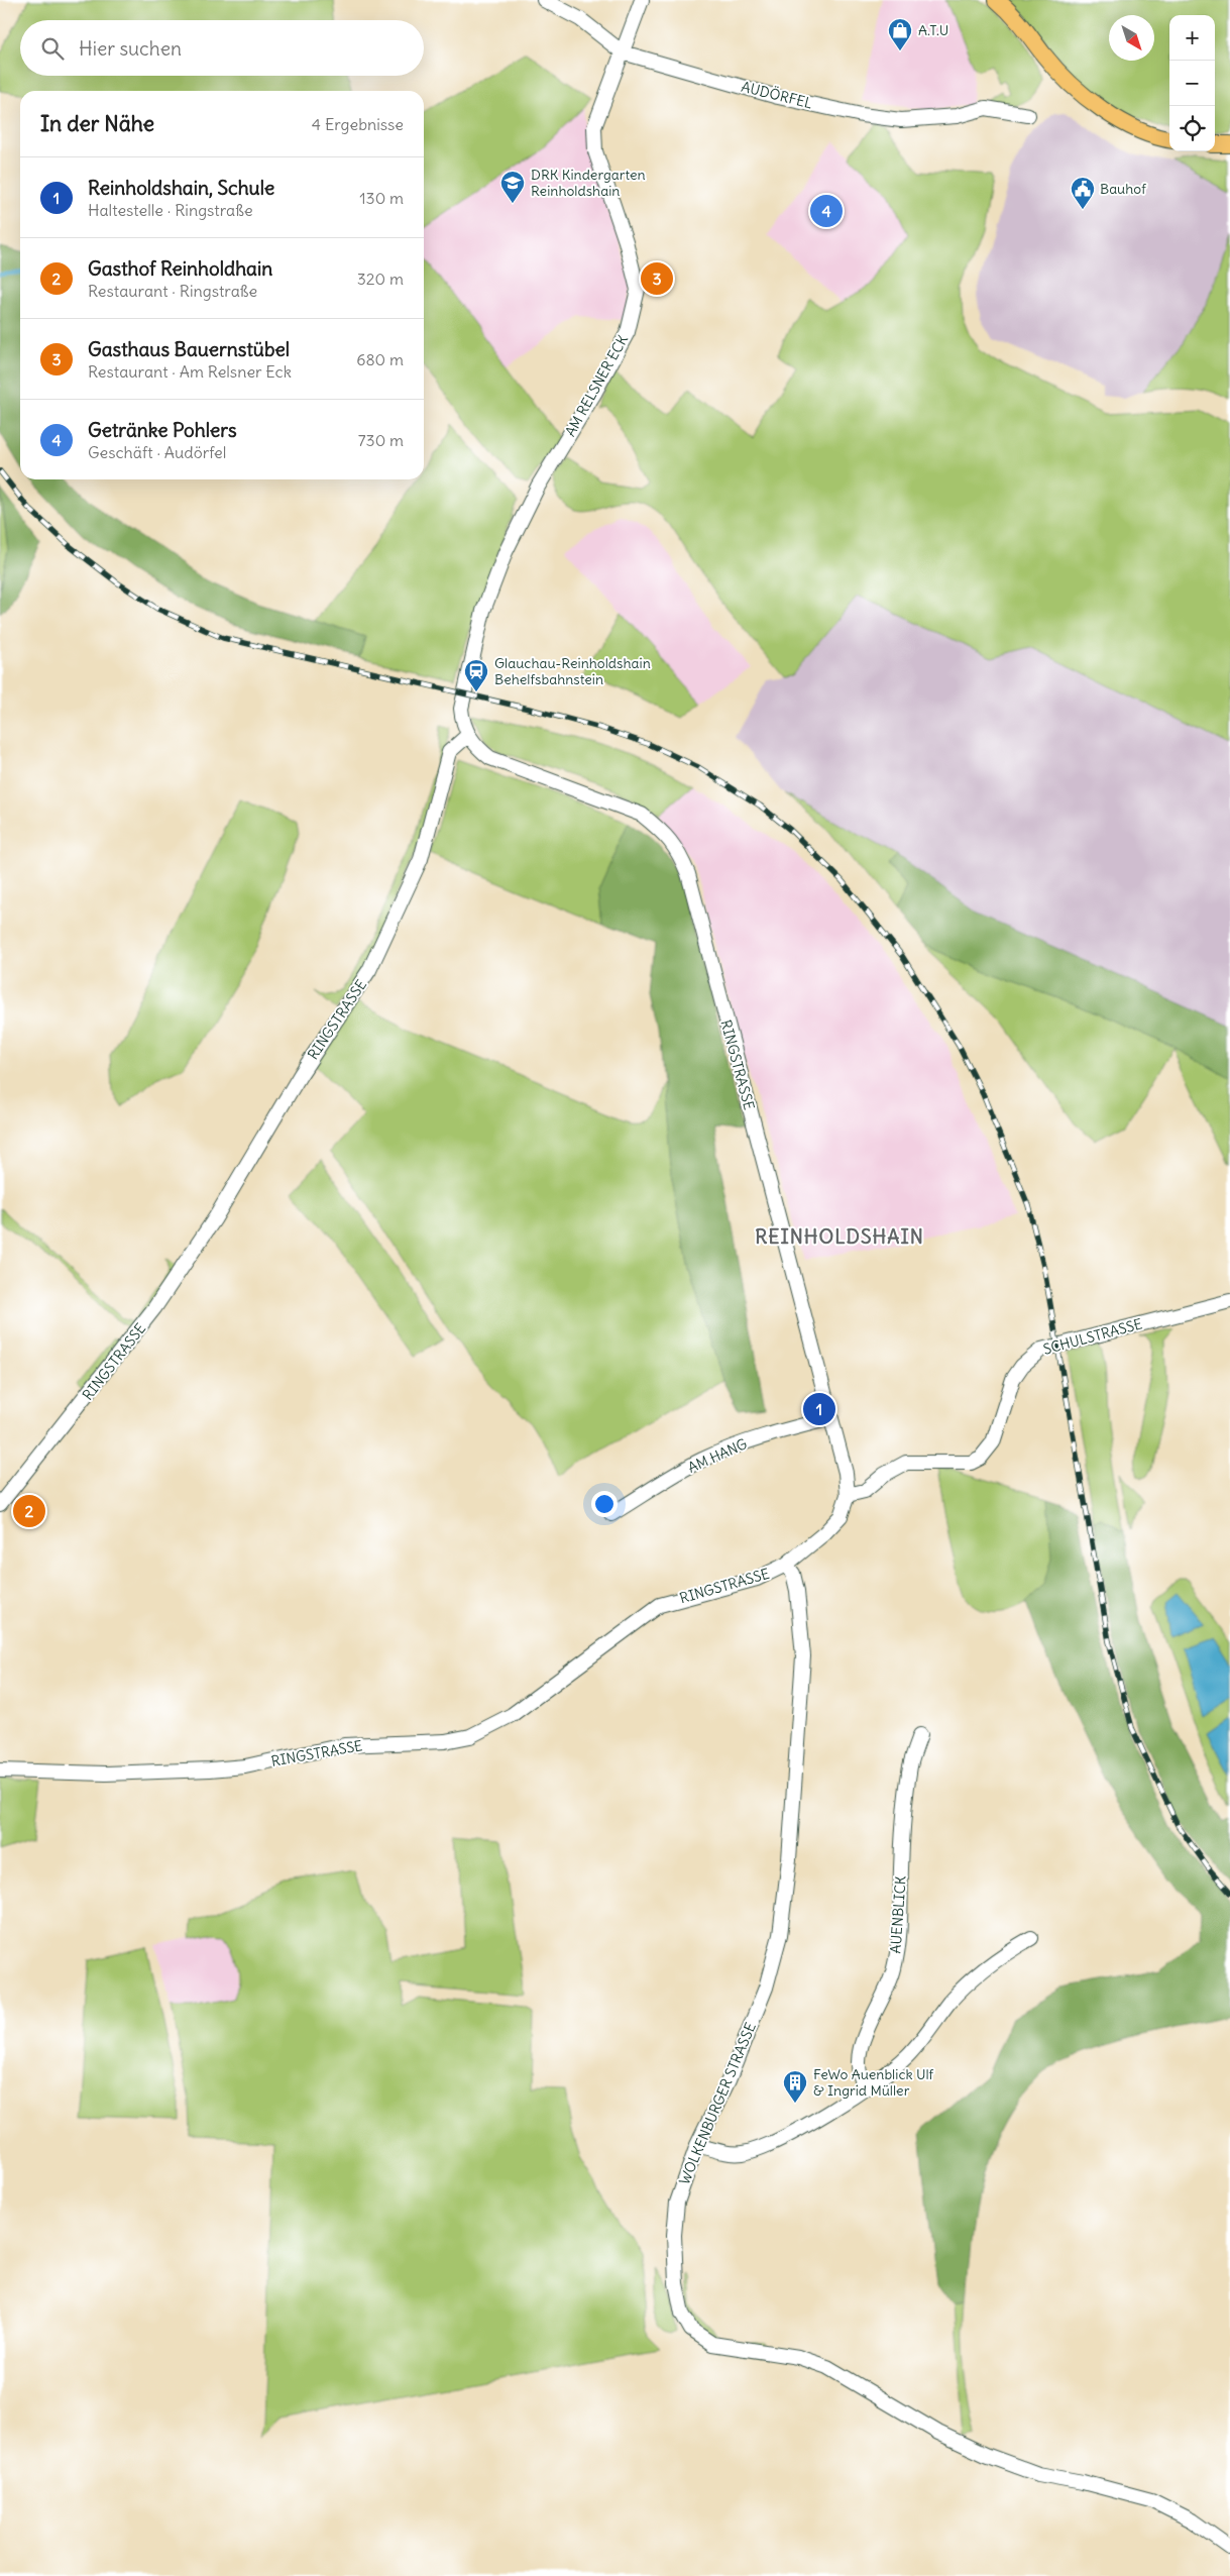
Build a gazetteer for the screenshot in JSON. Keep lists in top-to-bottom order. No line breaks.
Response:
{"streets":{"street":["AUDÖRFEL","AM RELSNER ECK","RINGSTRASSE","SCHULSTRASSE","AM HANG","AUENBLICK","WOLKENBURGER STRASSE"]},"crossings":[["AUDÖRFEL","AM RELSNER ECK"],["AM RELSNER ECK","RINGSTRASSE"],["RINGSTRASSE","SCHULSTRASSE"],["RINGSTRASSE","AM HANG"],["RINGSTRASSE","WOLKENBURGER STRASSE"]],"districts":["REINHOLDSHAIN"],"places":{"shop":["A.T.U"],"school or university":["DRK Kindergarten Reinholdshain"],"public building":["Bauhof"],"station":["Glauchau-Reinholdshain Behelfsbahnstein"],"building":["FeWo Auenblick Ulf & Ingrid Müller"]},"north":"bottom right","page":{"map_buttons":["+","−"],"search":"Hier suchen","heading":["In der Nähe","4 Ergebnisse"],"list":[{"mark":"1","name":"Reinholdshain, Schule","note":"Haltestelle · Ringstraße","value":"130 m"},{"mark":"2","name":"Gasthof Reinholdhain","note":"Restaurant · Ringstraße","value":"320 m"},{"mark":"3","name":"Gasthaus Bauernstübel","note":"Restaurant · Am Relsner Eck","value":"680 m"},{"mark":"4","name":"Getränke Pohlers","note":"Geschäft · Audörfel","value":"730 m"}],"pins":["4","3","1","2"]}}
